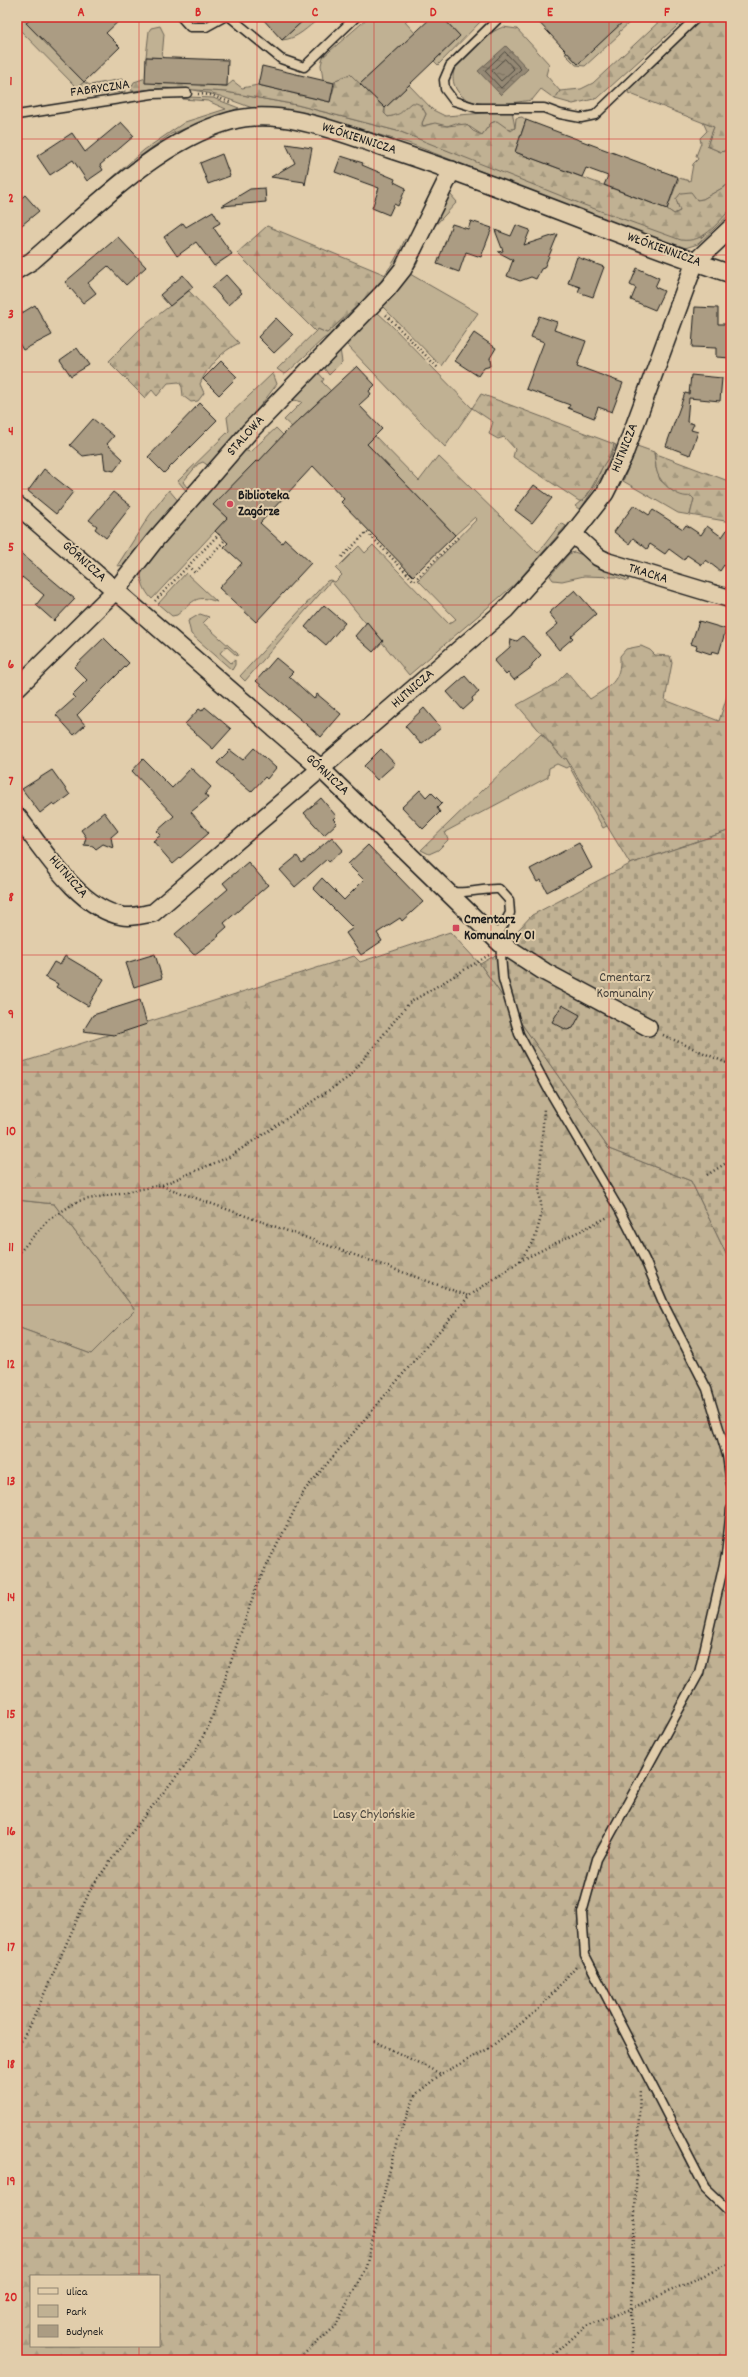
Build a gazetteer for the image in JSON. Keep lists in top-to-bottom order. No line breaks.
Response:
{"streets":{"street":["WŁÓKIENNICZA","STALOWA","HUTNICZA","GÓRNICZA","TKACKA"],"lane":["FABRYCZNA"]},"crossings":[["WŁÓKIENNICZA","STALOWA"],["WŁÓKIENNICZA","HUTNICZA"],["STALOWA","GÓRNICZA"],["HUTNICZA","GÓRNICZA"],["HUTNICZA","TKACKA"]],"parks":["Cmentarz Komunalny","Lasy Chylońskie"],"places":{"other":["Biblioteka Zagórze"],"transit":["Cmentarz Komunalny 01"]},"legend":["Ulica","Park","Budynek"],"grid":{"columns":["A","B","C","D","E","F"],"rows":["1","2","3","4","5","6","7","8","9","10","11","12","13","14","15","16","17","18","19","20"]}}
